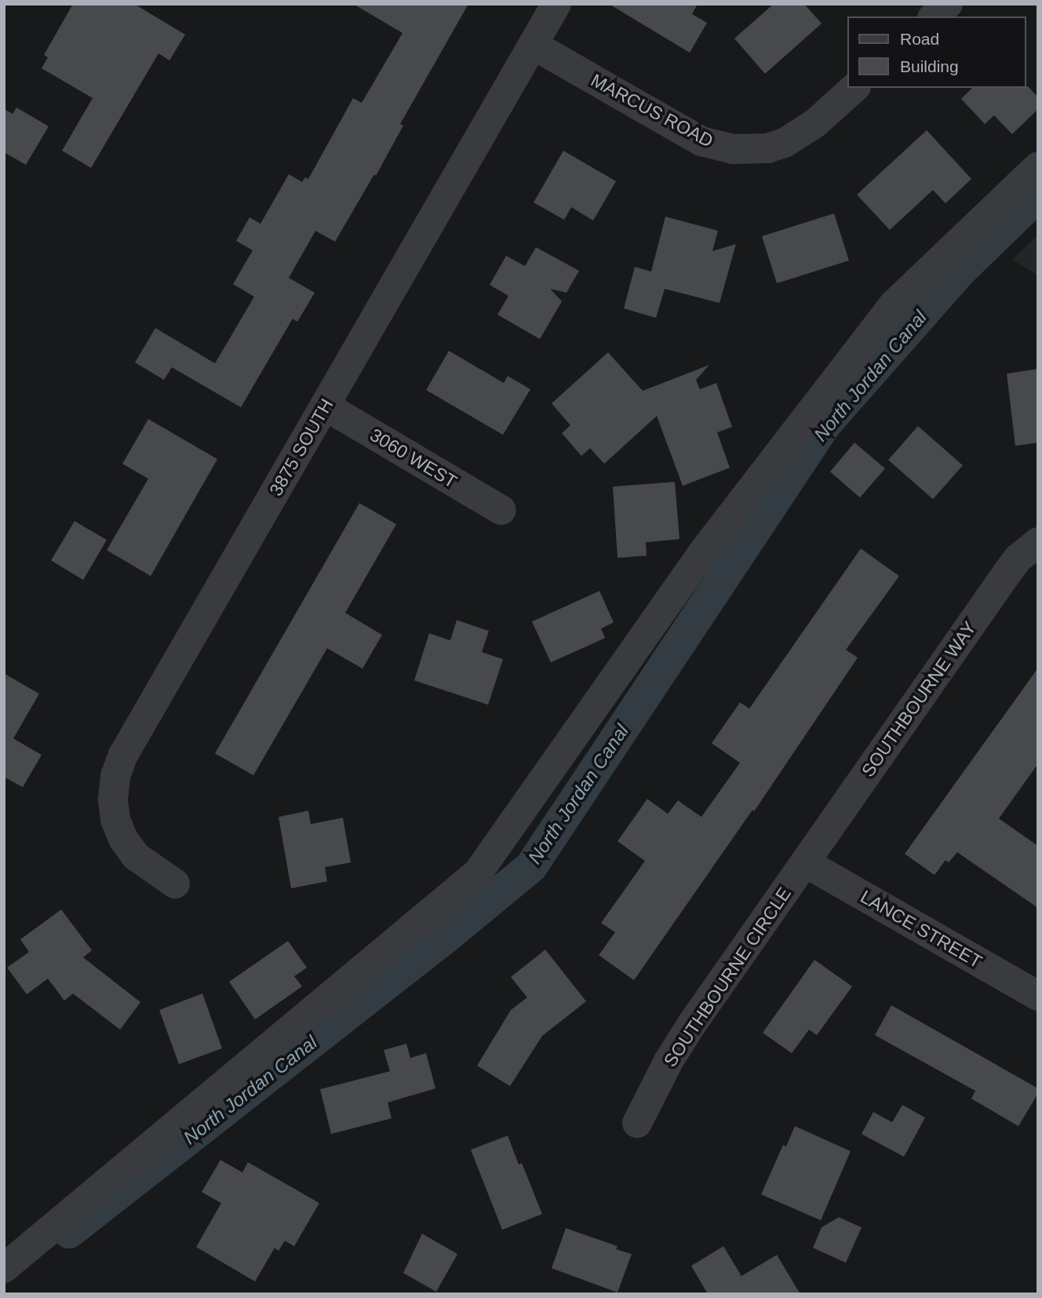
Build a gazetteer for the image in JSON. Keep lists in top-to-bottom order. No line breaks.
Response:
{"streets":{"street":["MARCUS ROAD","3875 SOUTH","3060 WEST","SOUTHBOURNE WAY","LANCE STREET","SOUTHBOURNE CIRCLE"]},"crossings":[["MARCUS ROAD","3875 SOUTH"],["3875 SOUTH","3060 WEST"],["SOUTHBOURNE WAY","LANCE STREET"],["SOUTHBOURNE WAY","SOUTHBOURNE CIRCLE"],["LANCE STREET","SOUTHBOURNE CIRCLE"]],"water":["North Jordan Canal"],"legend":["Road","Building"]}
